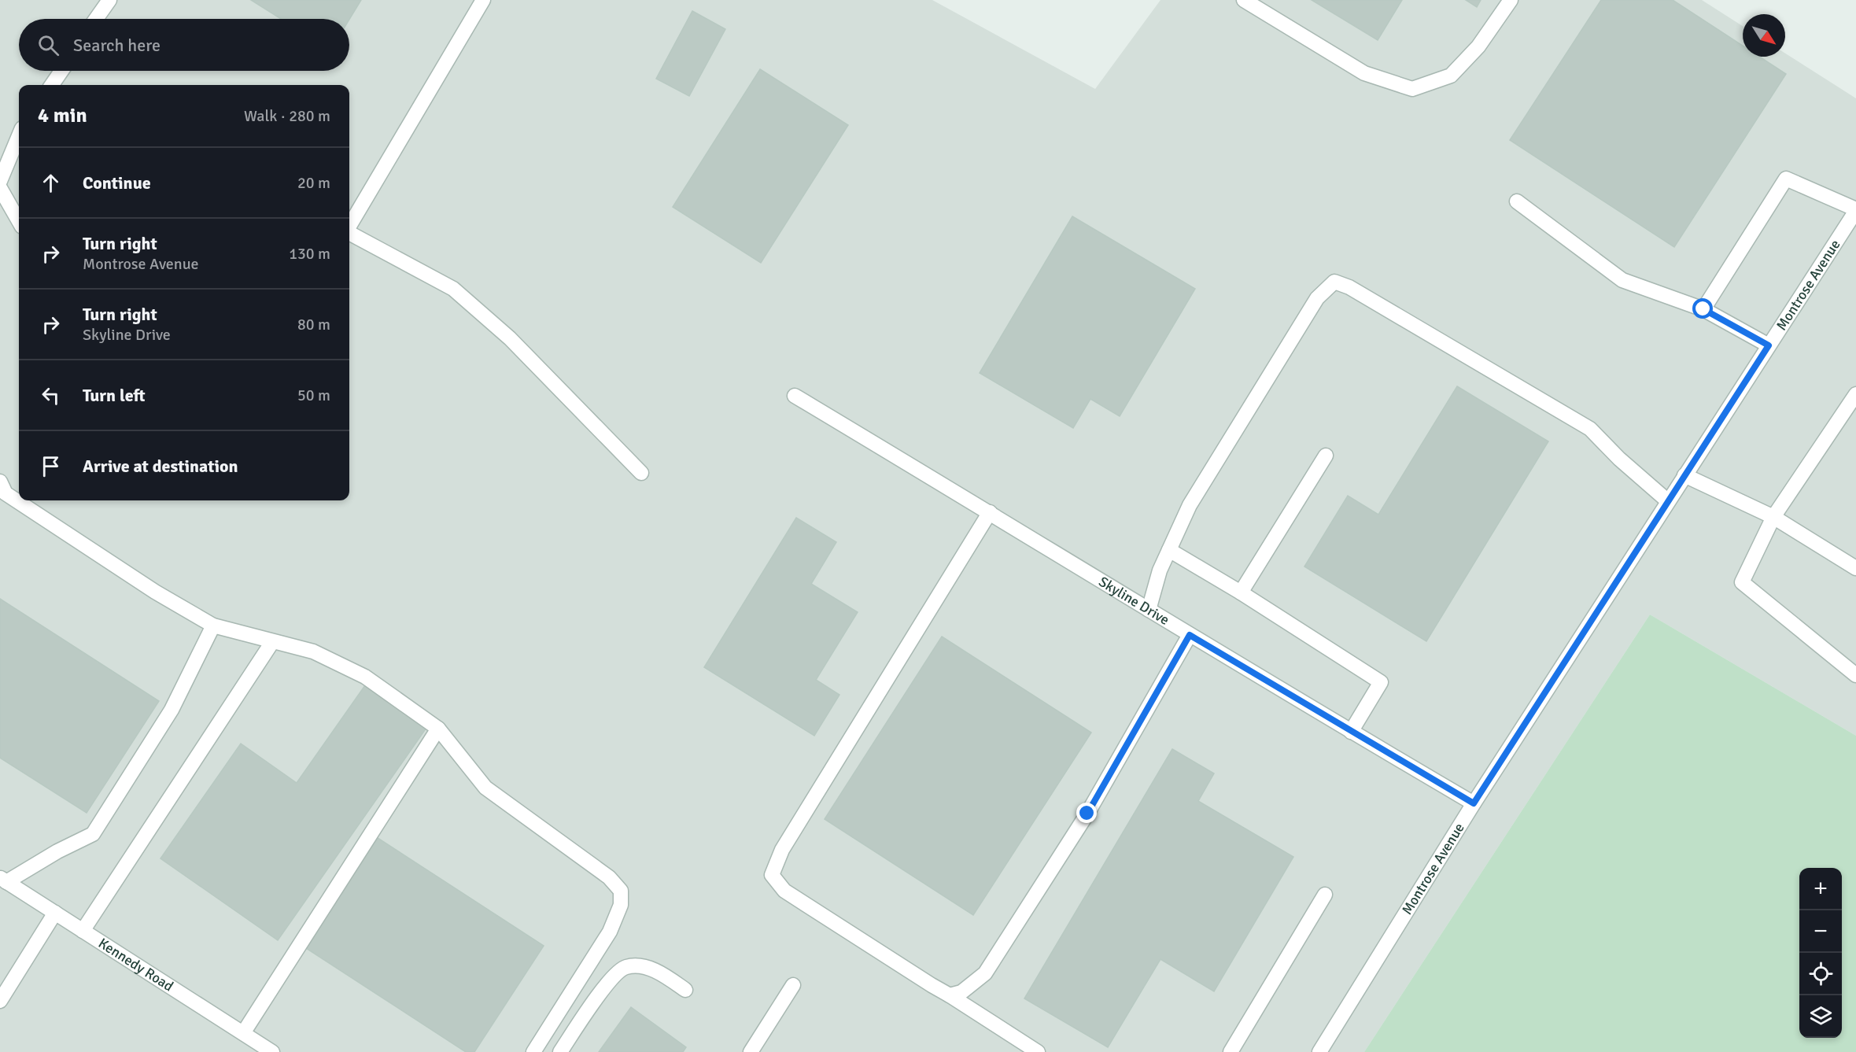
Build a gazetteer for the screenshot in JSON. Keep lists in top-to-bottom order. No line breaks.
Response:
{"streets":{"street":["Montrose Avenue","Skyline Drive","Kennedy Road"]},"crossings":[["Montrose Avenue","Skyline Drive"]],"north":"bottom right","page":{"search":"Search here","heading":["4 min","Walk · 280 m"],"list":[["Continue","20 m"],["Turn right","Montrose Avenue","130 m"],["Turn right","Skyline Drive","80 m"],["Turn left","50 m"],"Arrive at destination"],"map_buttons":["+","−"]}}
